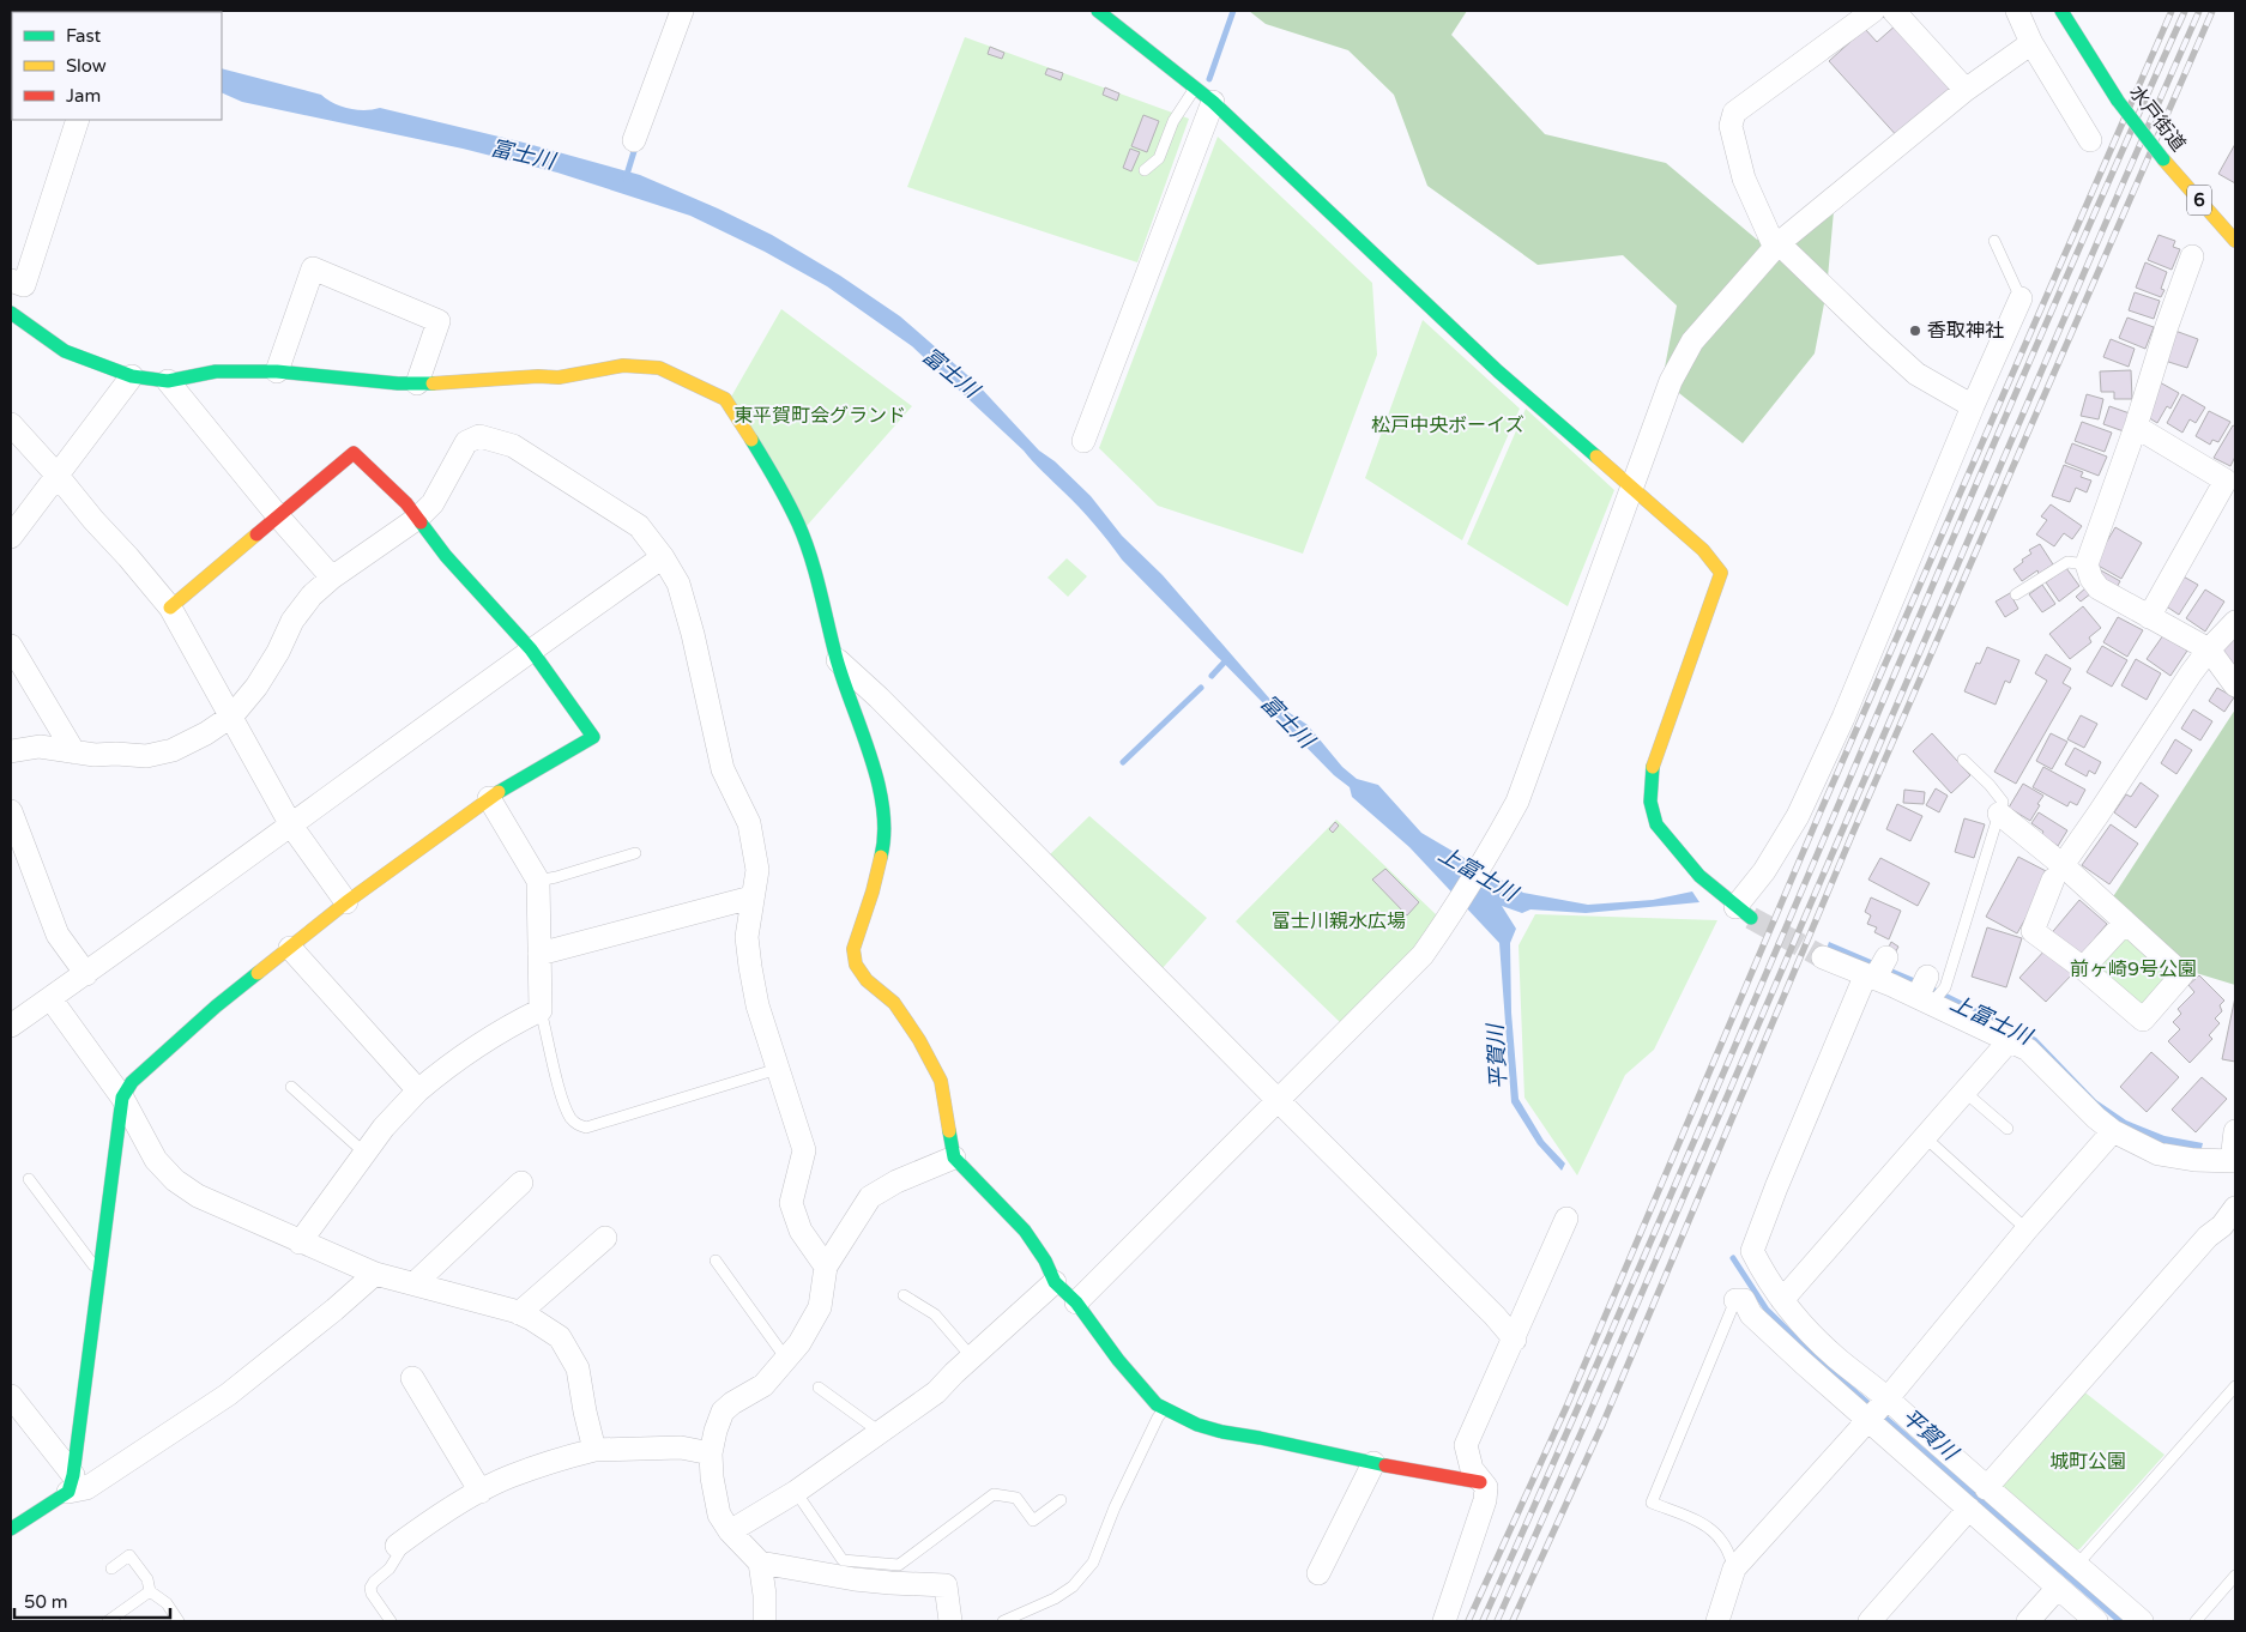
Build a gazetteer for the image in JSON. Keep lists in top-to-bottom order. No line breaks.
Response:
{"streets":{"main road":["水戸街道","6"]},"water":["富士川","上富士川","平賀川"],"parks":["東平賀町会グランド","松戸中央ボーイズ","富士川親水広場","前ヶ崎9号公園","城町公園"],"places":["香取神社"],"legend":["Fast","Slow","Jam"],"scale_bar":"50 m"}
